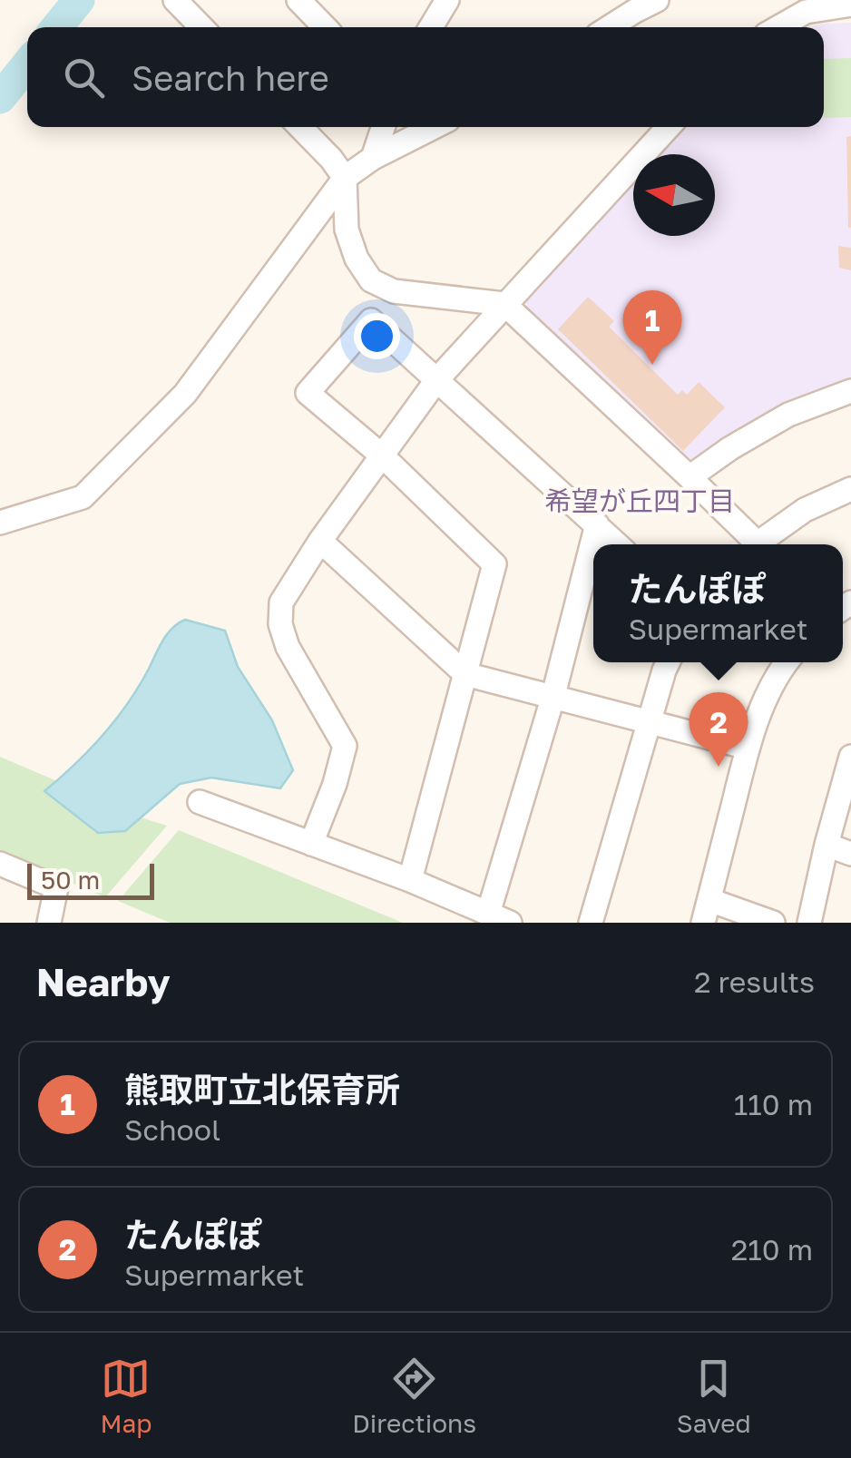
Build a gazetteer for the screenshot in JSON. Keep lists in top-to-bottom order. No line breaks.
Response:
{"districts":["希望が丘四丁目"],"scale_bar":"50 m","north":"left","page":{"search":"Search here","pins":["1","2"],"popup":["たんぽぽ","Supermarket"],"scale":"50 m","heading":["Nearby","2 results"],"list":[{"mark":"1","name":"熊取町立北保育所","note":"School","value":"110 m"},{"mark":"2","name":"たんぽぽ","note":"Supermarket","value":"210 m"}],"nav":["Map","Directions","Saved"]}}
